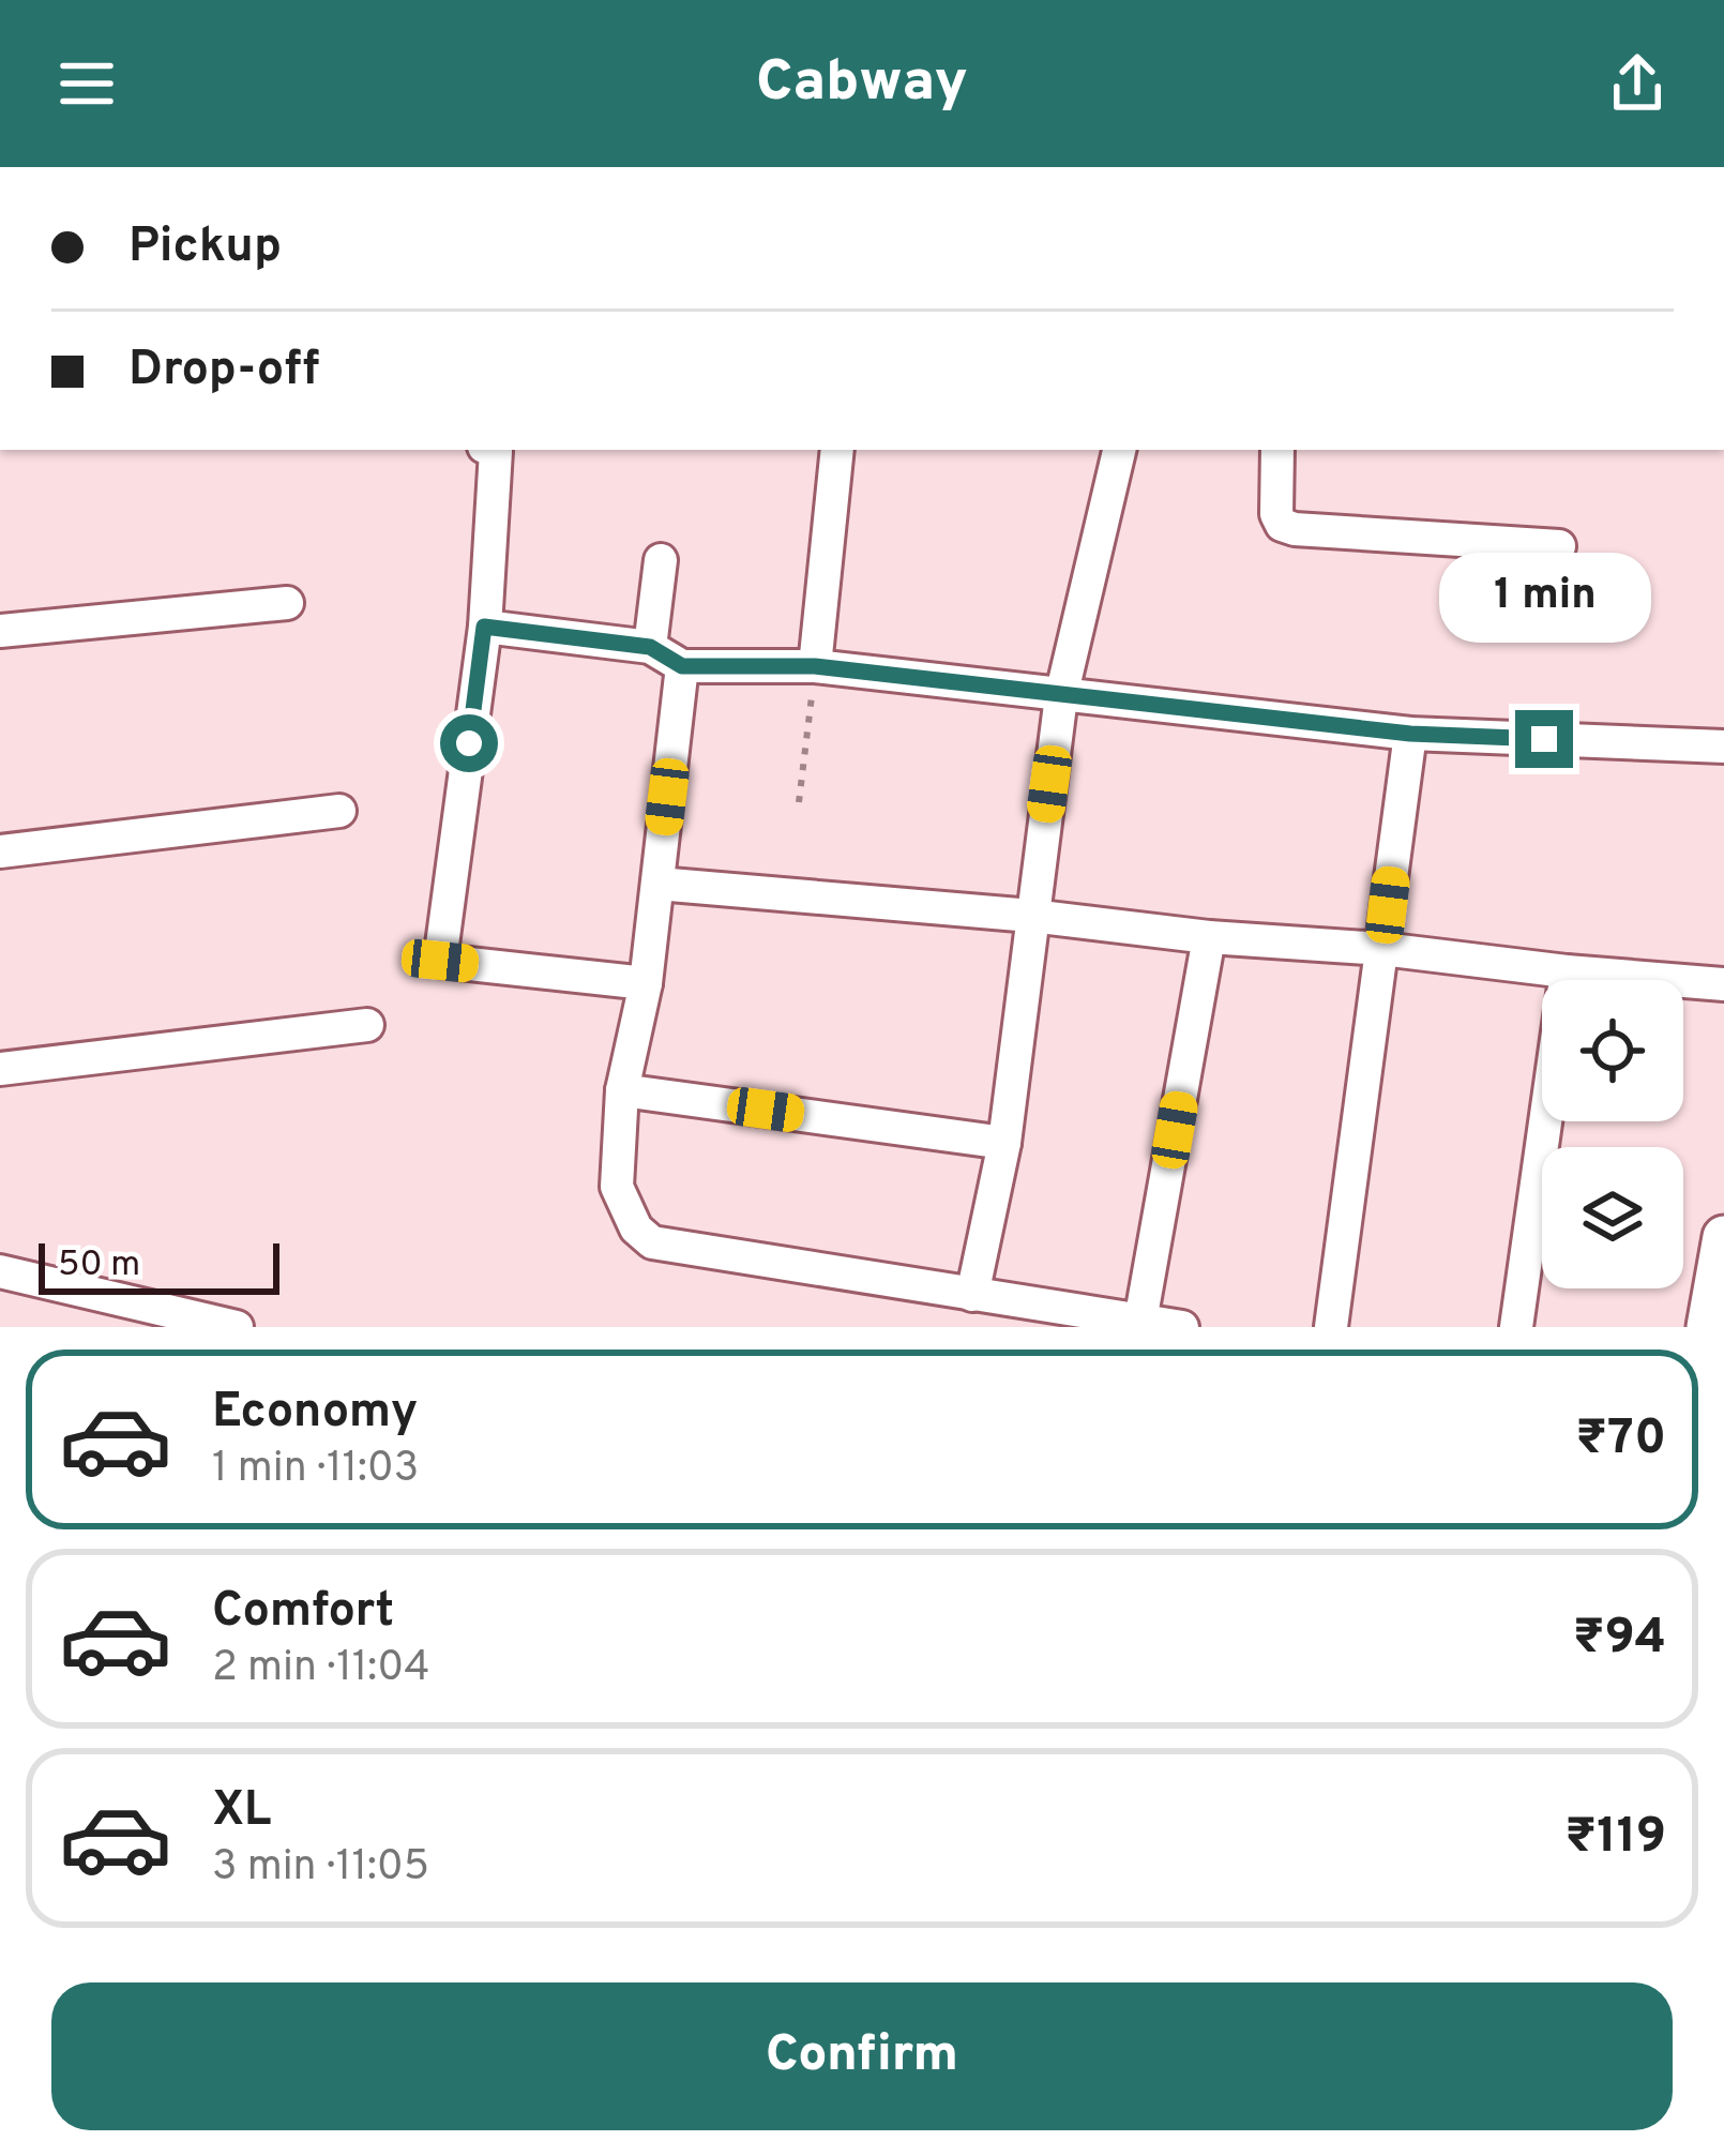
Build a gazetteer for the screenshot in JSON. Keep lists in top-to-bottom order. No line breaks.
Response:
{"scale_bar":"50 m","page":{"header":"Cabway","banner":["Pickup","Drop-off"],"bubble":"1 min","scale":"50 m","list":[{"name":"Economy","note":"1 min · 11:03","value":"₹70"},{"name":"Comfort","note":"2 min · 11:04","value":"₹94"},{"name":"XL","note":"3 min · 11:05","value":"₹119"}],"buttons":"Confirm"}}
